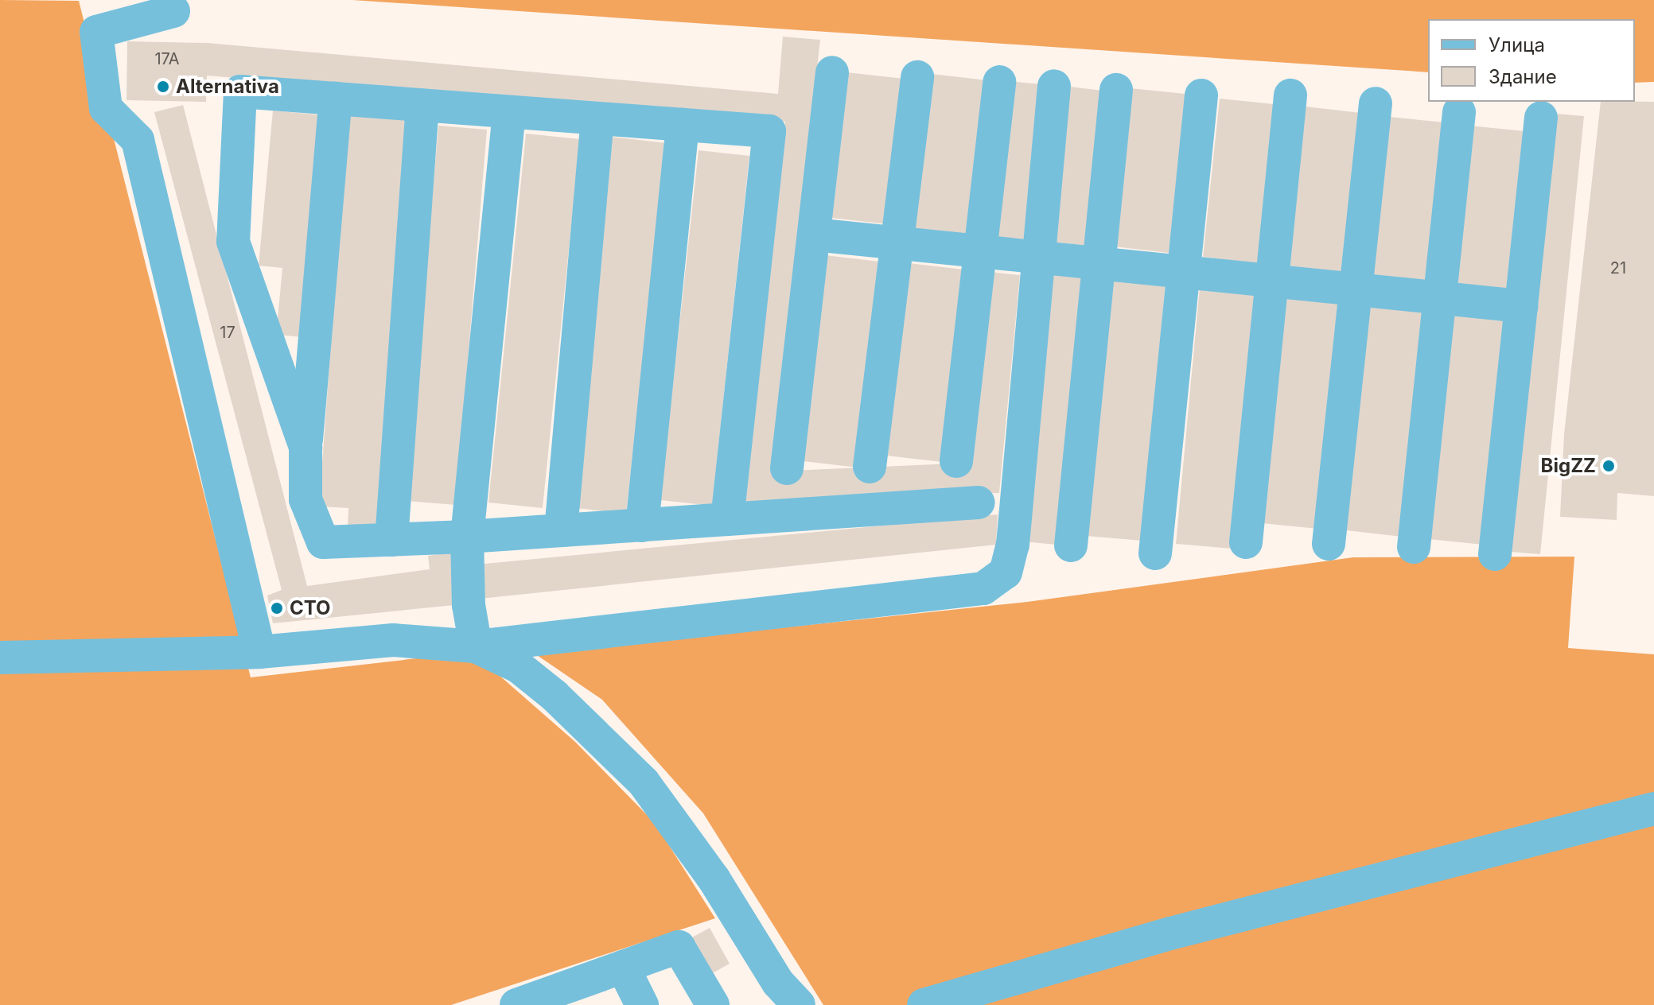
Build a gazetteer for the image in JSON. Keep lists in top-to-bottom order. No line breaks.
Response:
{"places":["Alternativa","BigZZ","СТО"],"house_numbers":["17А","21","17"],"legend":["Улица","Здание"]}
